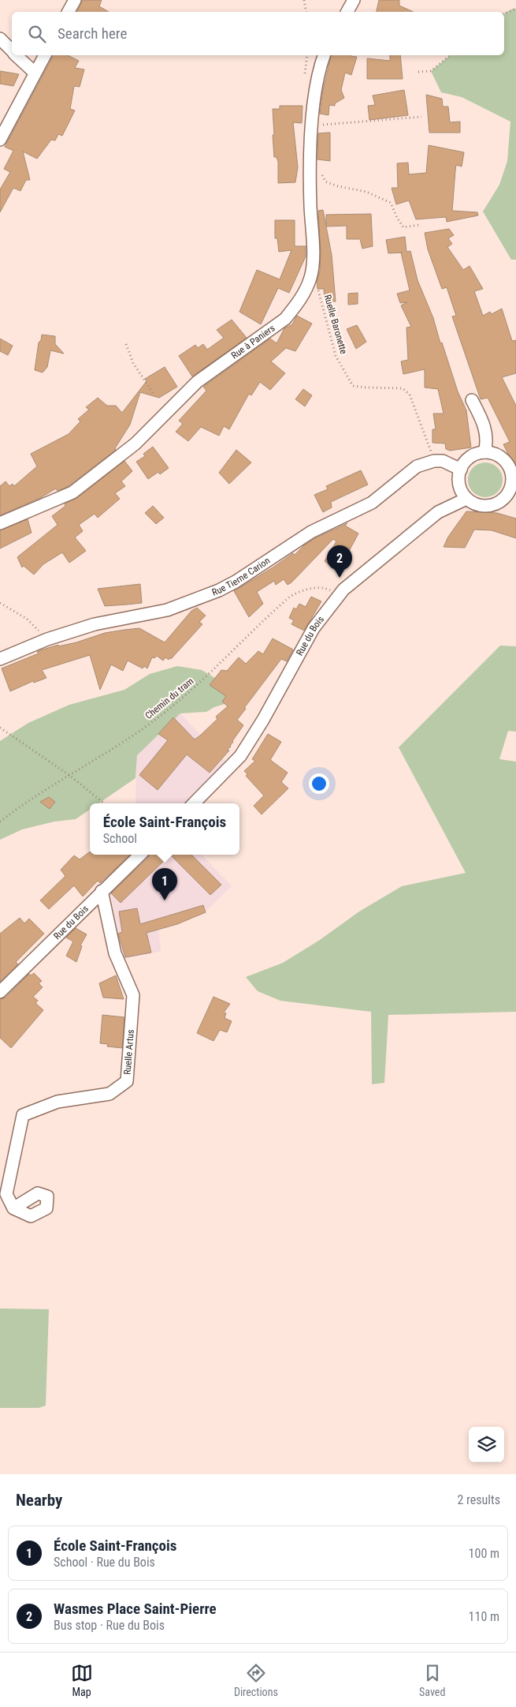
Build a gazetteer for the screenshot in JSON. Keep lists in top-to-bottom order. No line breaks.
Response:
{"streets":{"street":["Rue à Paniers","Rue Tierne Carion","Rue du Bois","Ruelle Artus"],"path":["Ruelle Baronette","Chemin du tram"]},"crossings":[["Ruelle Baronette","Rue à Paniers"],["Ruelle Baronette","Rue Tierne Carion"],["Rue du Bois","Chemin du tram"],["Rue du Bois","Ruelle Artus"]],"page":{"search":"Search here","pins":["2","1"],"popup":["École Saint-François","School"],"heading":["Nearby","2 results"],"list":[{"mark":"1","name":"École Saint-François","note":"School · Rue du Bois","value":"100 m"},{"mark":"2","name":"Wasmes Place Saint-Pierre","note":"Bus stop · Rue du Bois","value":"110 m"}],"nav":["Map","Directions","Saved"]}}
